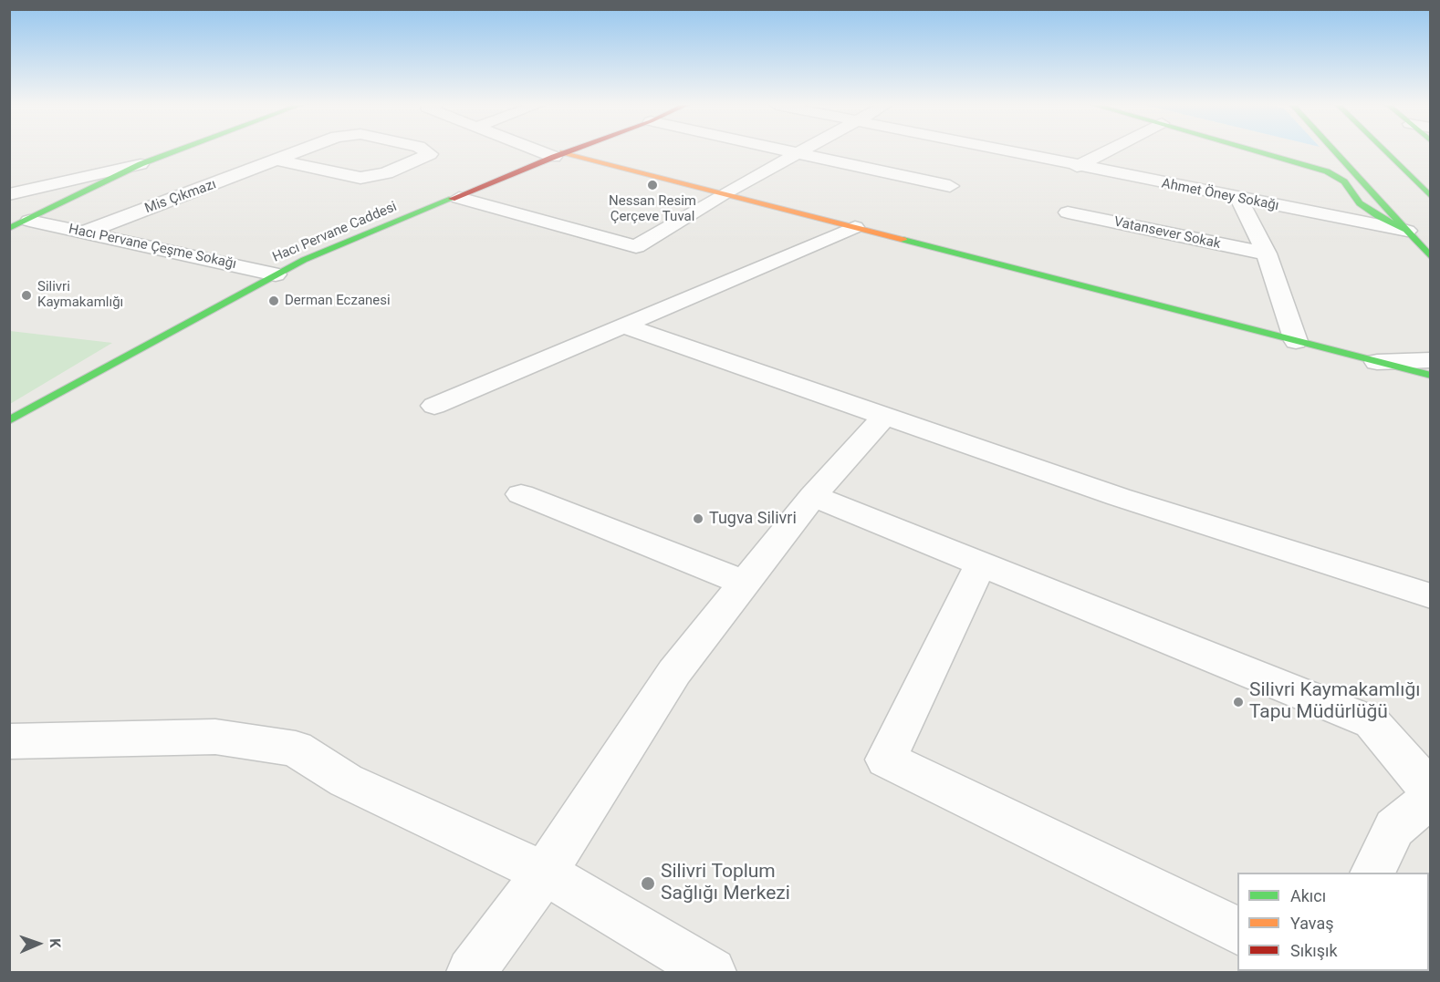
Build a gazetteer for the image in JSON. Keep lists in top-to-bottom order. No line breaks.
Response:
{"streets":{"main road":["Hacı Pervane Caddesi"],"street":["Ahmet Öney Sokağı","Mis Çıkmazı","Vatansever Sokak","Hacı Pervane Çeşme Sokağı"]},"crossings":[["Mis Çıkmazı","Hacı Pervane Çeşme Sokağı"],["Hacı Pervane Caddesi","Hacı Pervane Çeşme Sokağı"]],"places":["Nessan Resim Çerçeve Tuval","Silivri Kaymakamlığı","Derman Eczanesi","Tugva Silivri","Silivri Kaymakamlığı Tapu Müdürlüğü","Silivri Toplum Sağlığı Merkezi"],"legend":["Akıcı","Yavaş","Sıkışık"],"north":"right"}
